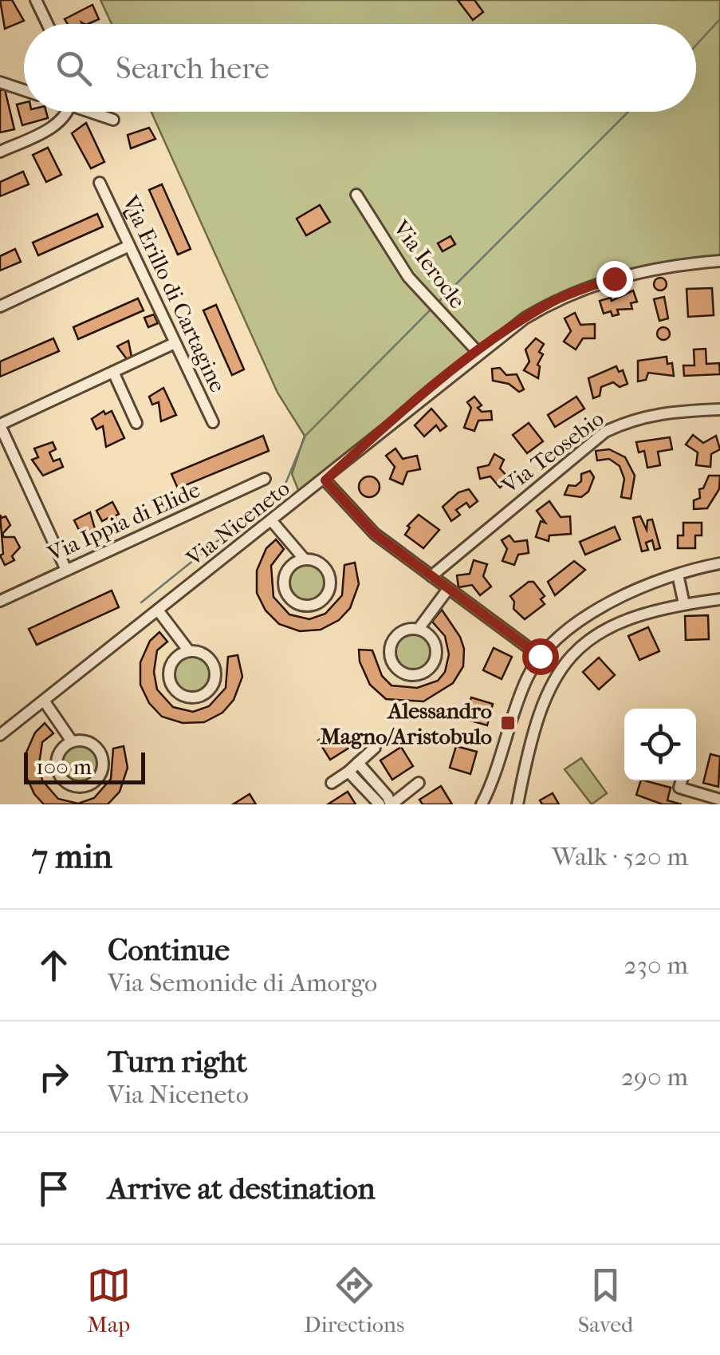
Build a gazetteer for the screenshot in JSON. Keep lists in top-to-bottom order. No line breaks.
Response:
{"streets":{"street":["Via Ierocle","Via Erillo di Cartagine","Via Teosebio","Via Ippia di Elide","Via Niceneto"]},"crossings":[["Via Ierocle","Via Niceneto"]],"places":{"transit":["Alessandro Magno/Aristobulo"]},"scale_bar":"100 m","page":{"search":"Search here","scale":"100 m","heading":["7 min","Walk · 520 m"],"list":[["Continue","Via Semonide di Amorgo","230 m"],["Turn right","Via Niceneto","290 m"],"Arrive at destination"],"nav":["Map","Directions","Saved"]}}
